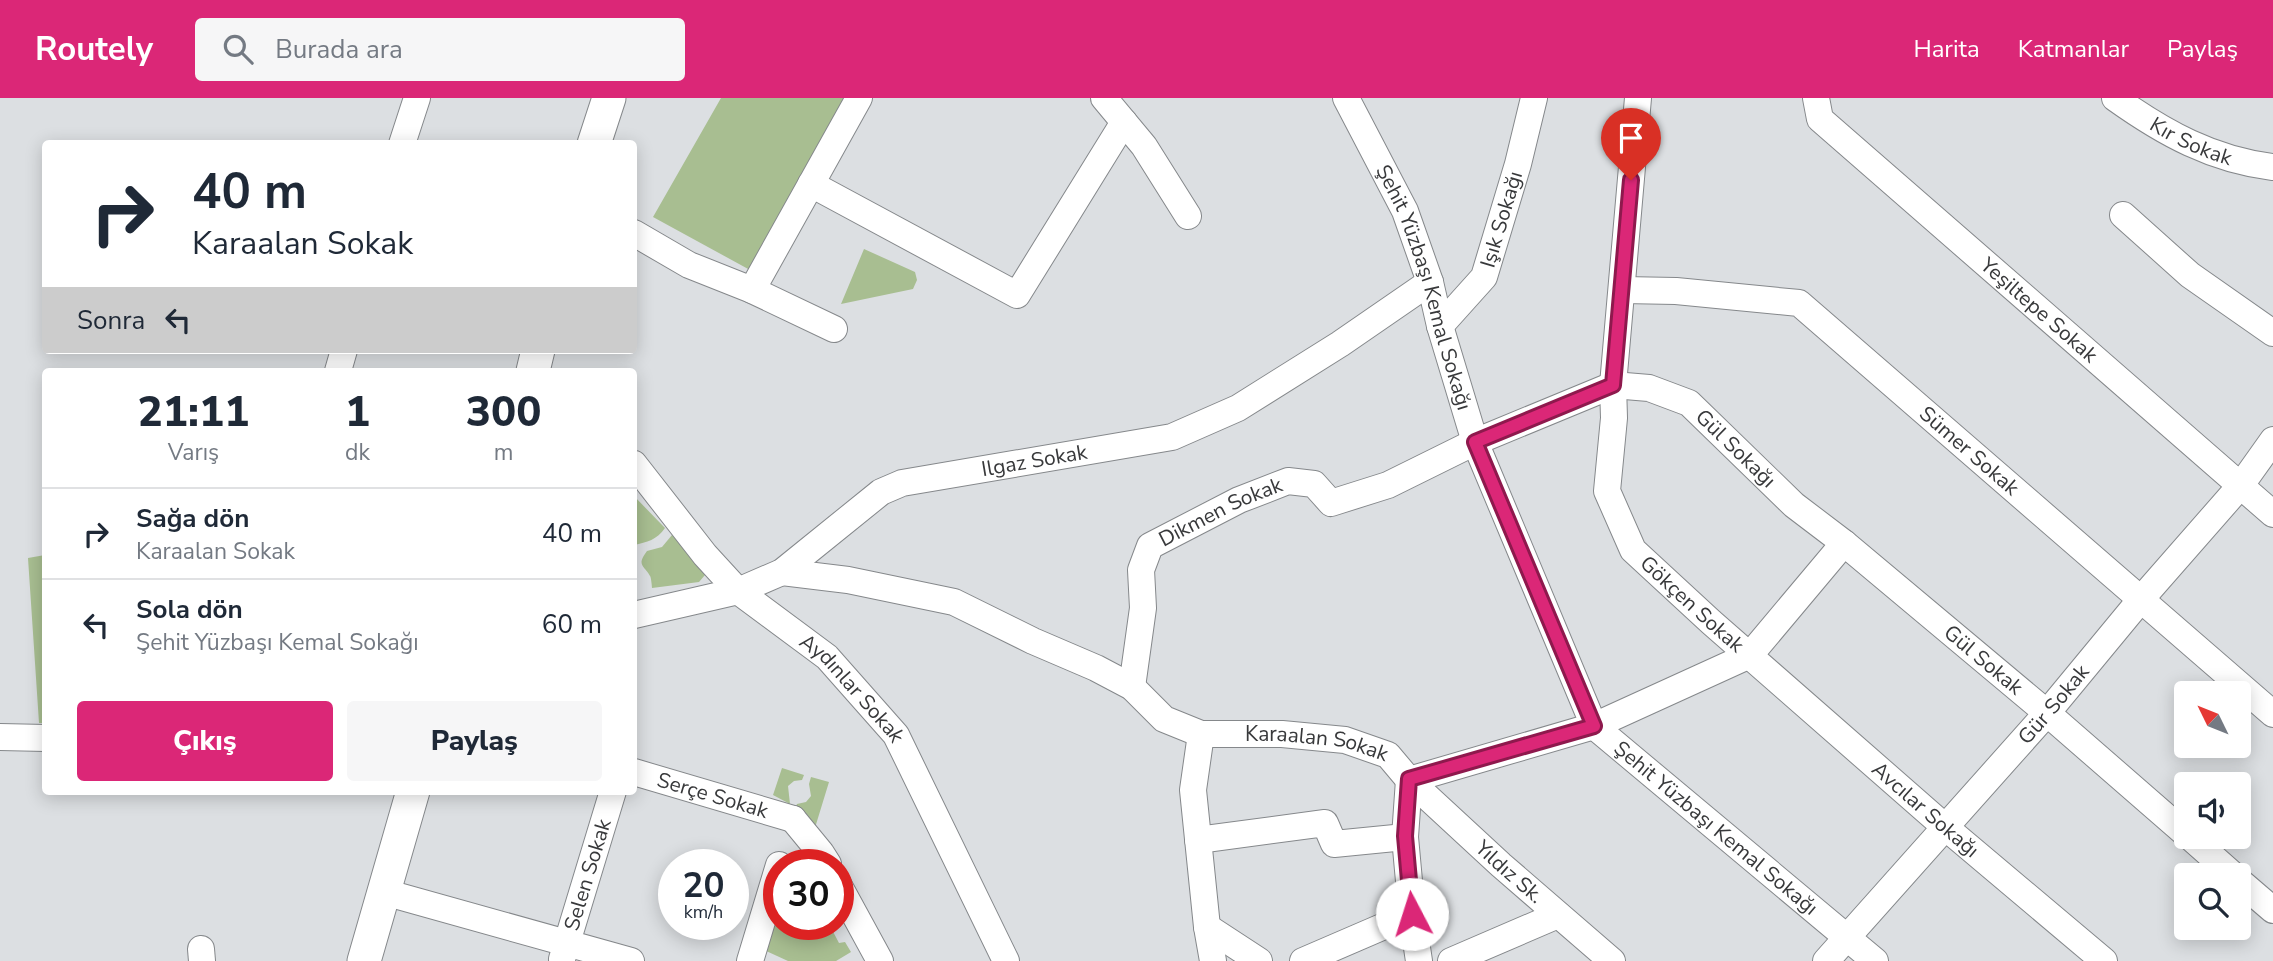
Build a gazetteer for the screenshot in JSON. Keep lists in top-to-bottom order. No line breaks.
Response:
{"streets":{"street":["Kır Sokak","Işık Sokağı","Şehit Yüzbaşı Kemal Sokağı","Yeşiltepe Sokak","Gül Sokağı","Sümer Sokak","Ilgaz Sokak","Dikmen Sokak","Gökçen Sokak","Gül Sokak","Aydınlar Sokak","Gür Sokak","Karaalan Sokak","Serçe Sokak","Avcılar Sokağı","Yıldız Sk.","Selen Sokak"]},"crossings":[["Işık Sokağı","Şehit Yüzbaşı Kemal Sokağı"],["Şehit Yüzbaşı Kemal Sokağı","Ilgaz Sokak"],["Şehit Yüzbaşı Kemal Sokağı","Dikmen Sokak"],["Şehit Yüzbaşı Kemal Sokağı","Gür Sokak"],["Şehit Yüzbaşı Kemal Sokağı","Karaalan Sokak"],["Yeşiltepe Sokak","Gür Sokak"],["Gül Sokağı","Dikmen Sokak"],["Gül Sokağı","Gökçen Sokak"],["Gül Sokağı","Gül Sokak"],["Gül Sokağı","Karaalan Sokak"],["Sümer Sokak","Gökçen Sokak"],["Sümer Sokak","Gür Sokak"],["Ilgaz Sokak","Aydınlar Sokak"],["Ilgaz Sokak","Karaalan Sokak"],["Dikmen Sokak","Gökçen Sokak"],["Dikmen Sokak","Karaalan Sokak"],["Gökçen Sokak","Karaalan Sokak"],["Gökçen Sokak","Avcılar Sokağı"],["Gül Sokak","Gür Sokak"],["Gül Sokak","Karaalan Sokak"],["Gür Sokak","Avcılar Sokağı"],["Karaalan Sokak","Avcılar Sokağı"],["Karaalan Sokak","Yıldız Sk."]],"north":"top left","page":{"header":"Routely","search":"Burada ara","nav":["Harita","Katmanlar","Paylaş"],"turn":["40 m","Karaalan Sokak"],"then":"Sonra","eta":["21:11","Varış","1","dk","300","m"],"list":[{"name":"Sağa dön","note":"Karaalan Sokak","value":"40 m"},{"name":"Sola dön","note":"Şehit Yüzbaşı Kemal Sokağı","value":"60 m"}],"buttons":["Çıkış","Paylaş"],"speed":"20 km/h","limit":"30"}}
